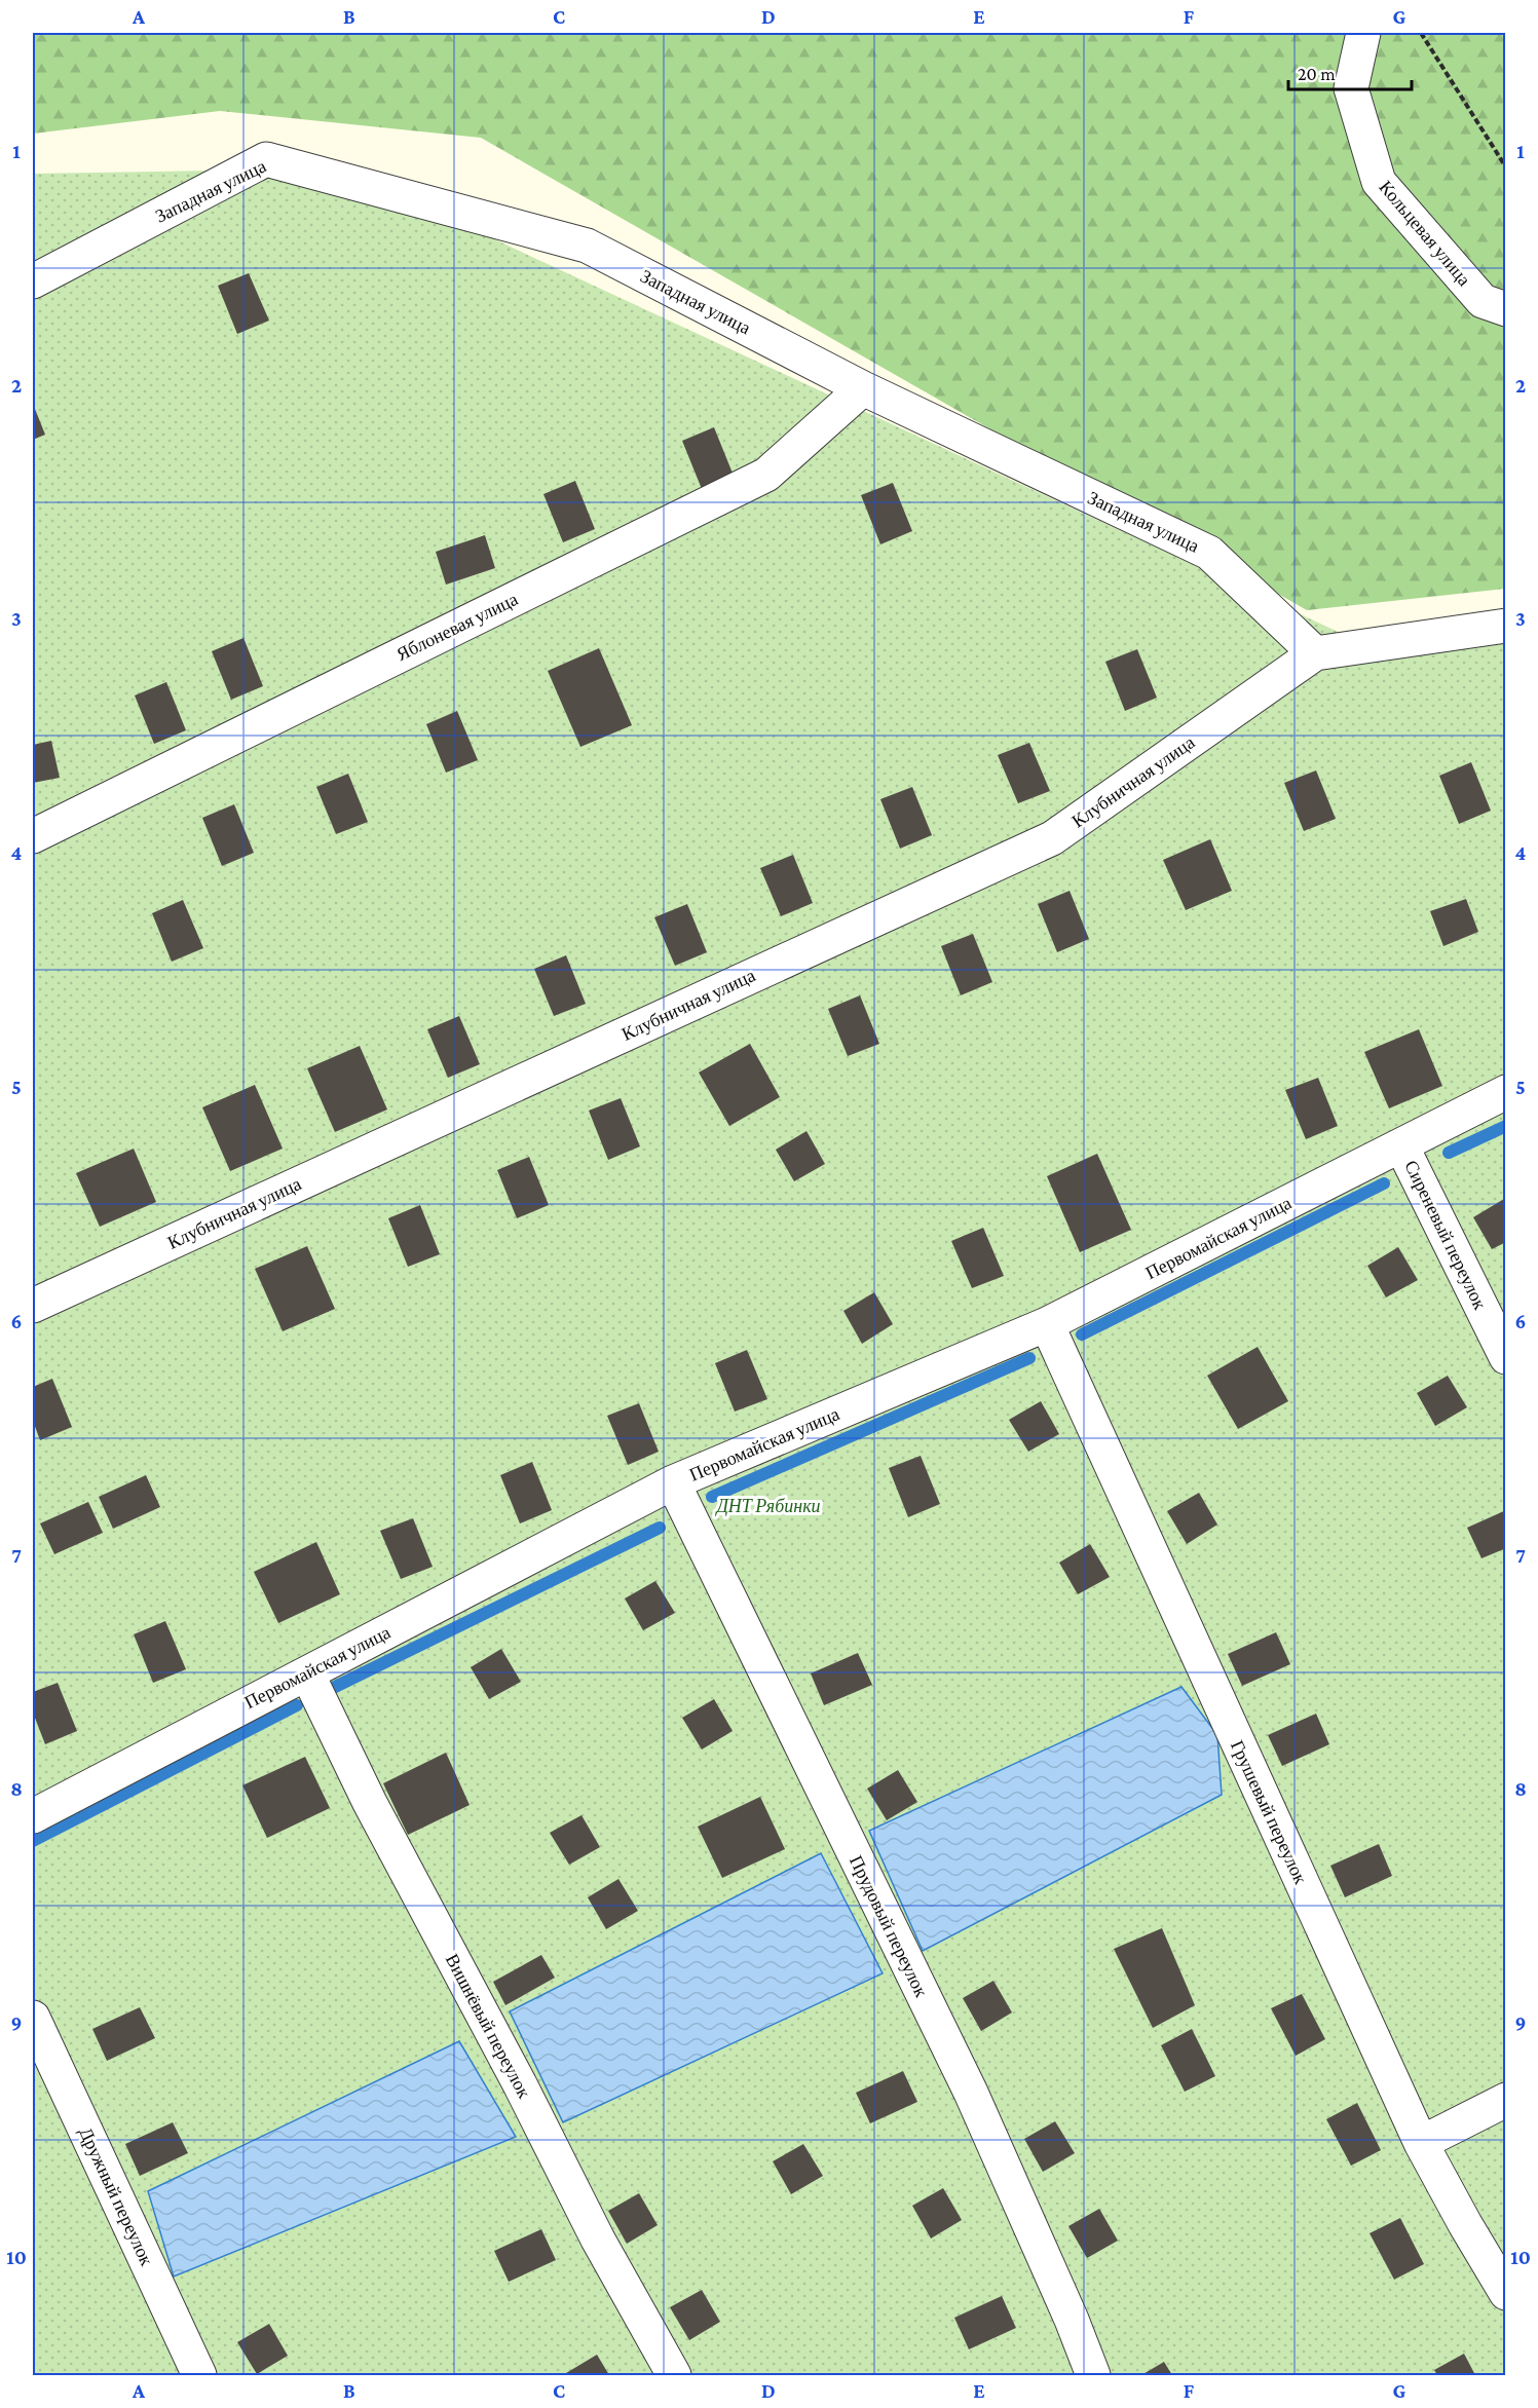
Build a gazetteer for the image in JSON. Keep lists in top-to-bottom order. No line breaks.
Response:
{"streets":{"street":["Западная улица","Кольцевая улица","Яблоневая улица","Клубничная улица","Сиреневый переулок","Первомайская улица","Грушевый переулок","Прудовый переулок","Вишнёвый переулок","Дружный переулок"]},"crossings":[["Западная улица","Яблоневая улица"],["Западная улица","Клубничная улица"],["Сиреневый переулок","Первомайская улица"],["Первомайская улица","Грушевый переулок"],["Первомайская улица","Прудовый переулок"],["Первомайская улица","Вишнёвый переулок"]],"parks":["ДНТ Рябинки"],"scale_bar":"20 m","grid":{"columns":["A","B","C","D","E","F","G"],"rows":["1","2","3","4","5","6","7","8","9","10"]}}
